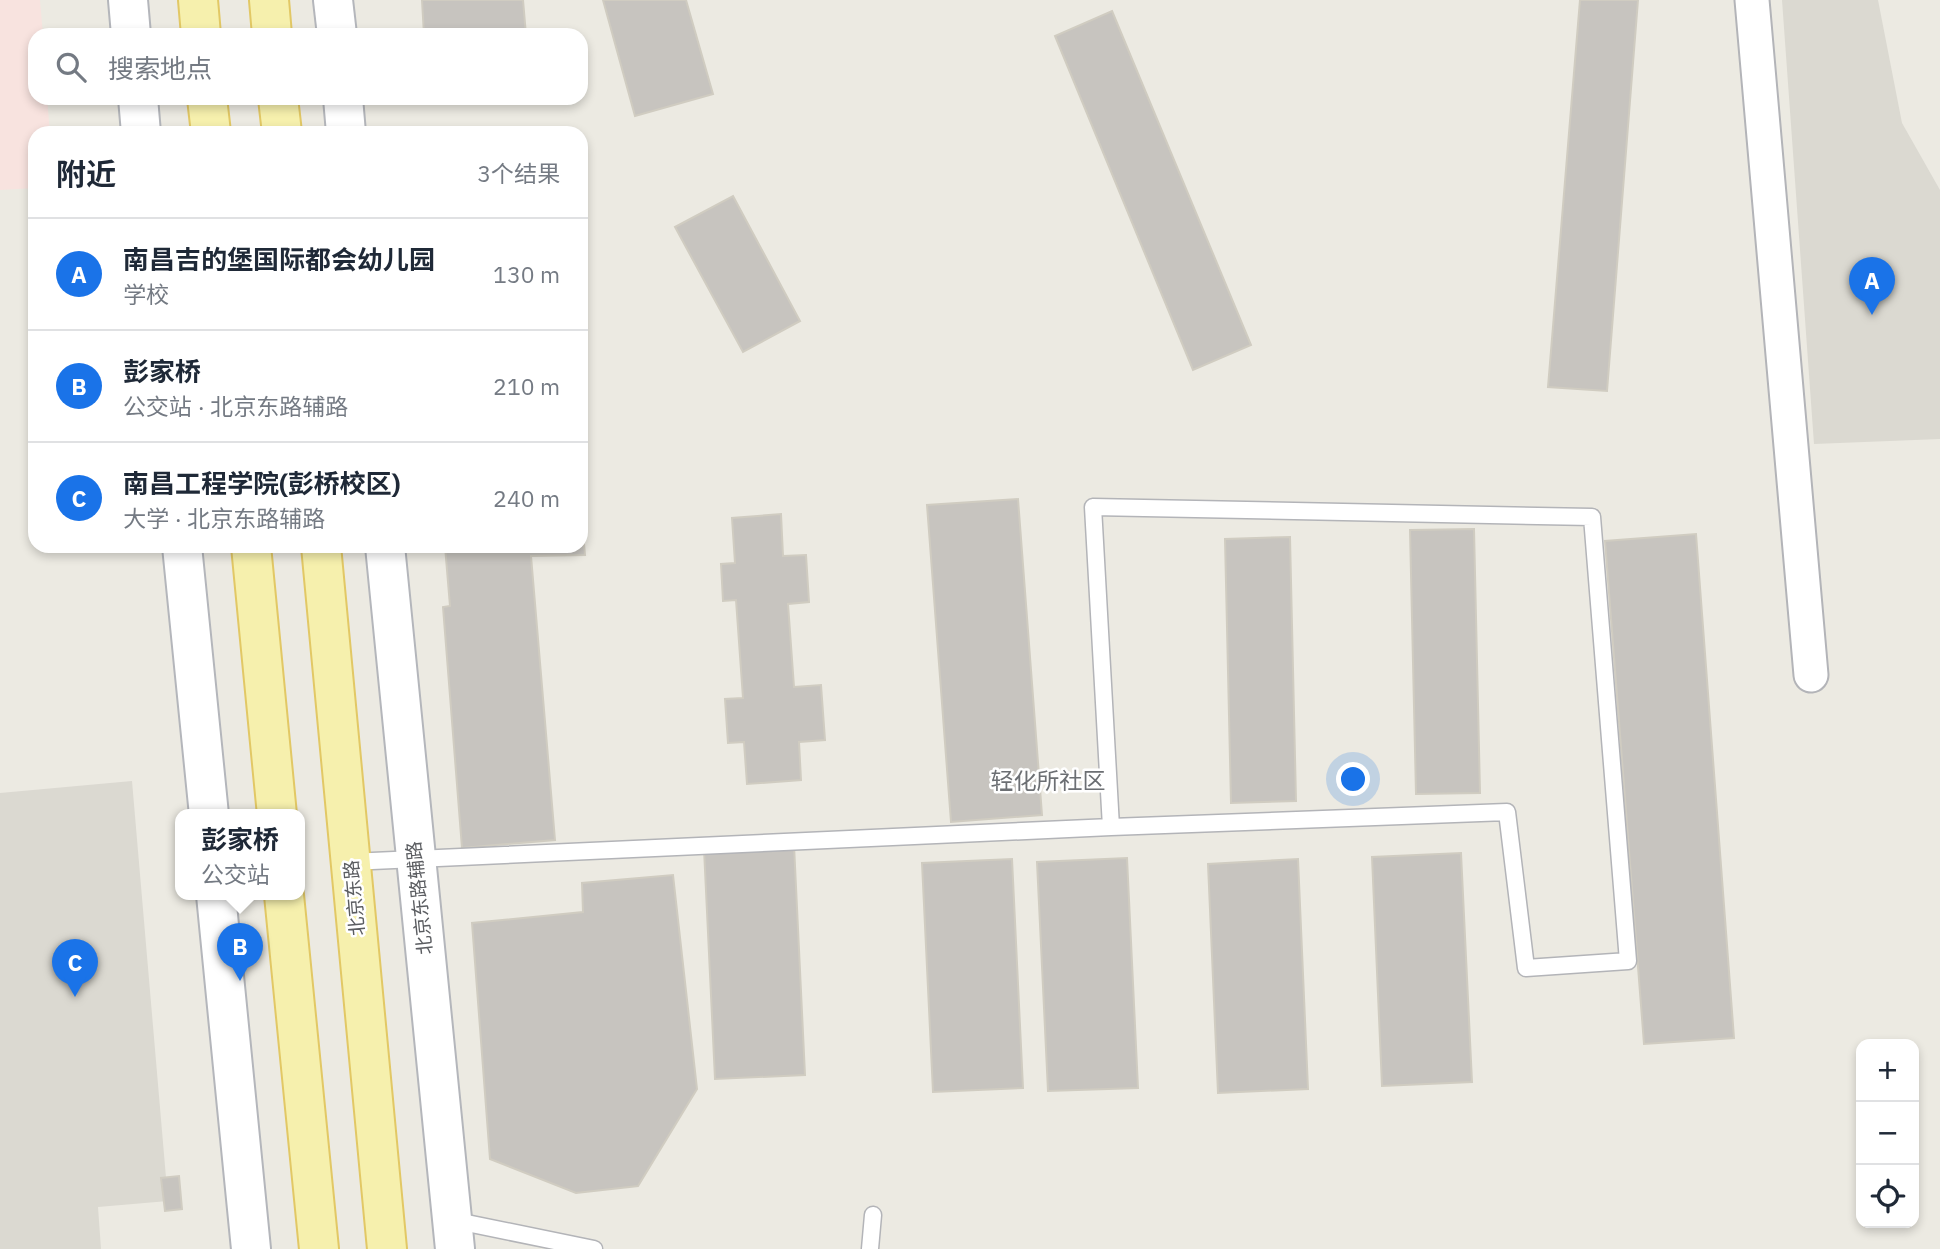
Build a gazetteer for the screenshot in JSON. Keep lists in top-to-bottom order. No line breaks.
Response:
{"streets":{"main road":["北京东路","北京东路辅路"]},"districts":["轻化所社区"],"page":{"search":"搜索地点","heading":["附近","3个结果"],"list":[{"mark":"A","name":"南昌吉的堡国际都会幼儿园","note":"学校","value":"130 m"},{"mark":"B","name":"彭家桥","note":"公交站 · 北京东路辅路","value":"210 m"},{"mark":"C","name":"南昌工程学院(彭桥校区)","note":"大学 · 北京东路辅路","value":"240 m"}],"pins":["A","B","C"],"popup":["彭家桥","公交站"],"map_buttons":["+","−"]}}
